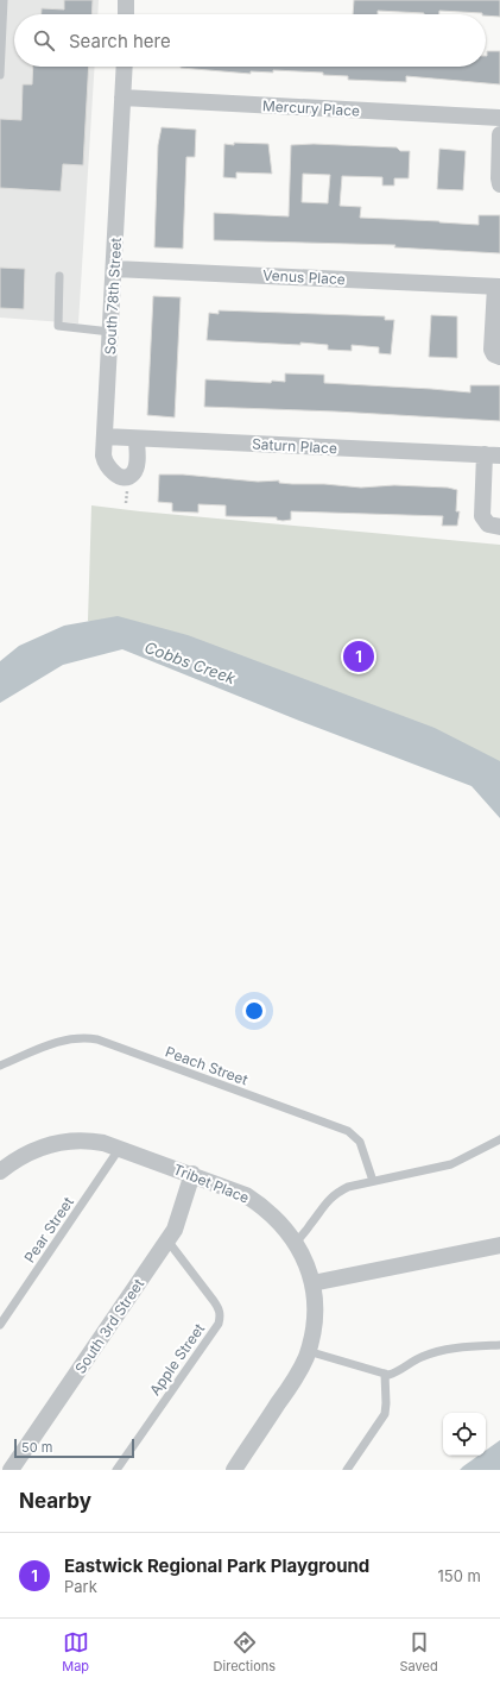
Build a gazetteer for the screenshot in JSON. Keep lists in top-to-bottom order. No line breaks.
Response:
{"streets":{"street":["Mercury Place","Venus Place","South 78th Street","Saturn Place","Tribet Place","South 3rd Street"],"lane":["Peach Street","Pear Street","Apple Street"]},"crossings":[["Mercury Place","South 78th Street"],["Venus Place","South 78th Street"],["South 78th Street","Saturn Place"],["Tribet Place","Pear Street"],["Tribet Place","South 3rd Street"],["South 3rd Street","Apple Street"]],"water":["Cobbs Creek"],"scale_bar":"50 m","page":{"search":"Search here","pins":"1","scale":"50 m","heading":"Nearby","list":[{"mark":"1","name":"Eastwick Regional Park Playground","note":"Park","value":"150 m"}],"nav":["Map","Directions","Saved"]}}
